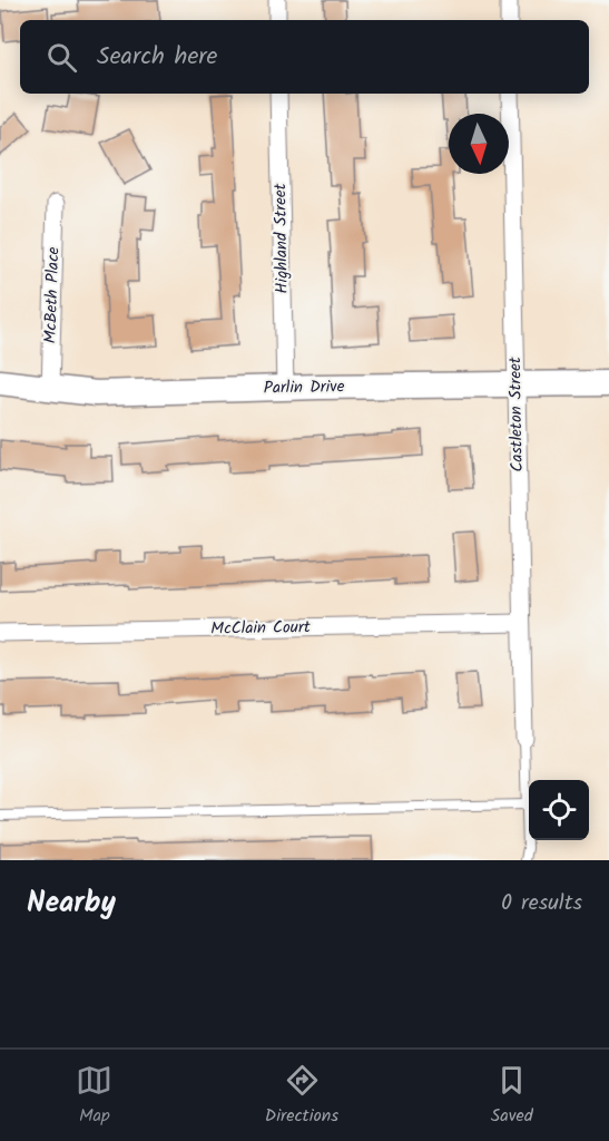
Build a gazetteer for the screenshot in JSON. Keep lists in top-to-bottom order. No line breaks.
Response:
{"streets":{"street":["Highland Street","McBeth Place","Parlin Drive","Castleton Street","McClain Court"]},"crossings":[["Highland Street","Parlin Drive"],["McBeth Place","Parlin Drive"],["Parlin Drive","Castleton Street"],["Castleton Street","McClain Court"]],"north":"bottom","page":{"search":"Search here","heading":["Nearby","0 results"],"nav":["Map","Directions","Saved"]}}
